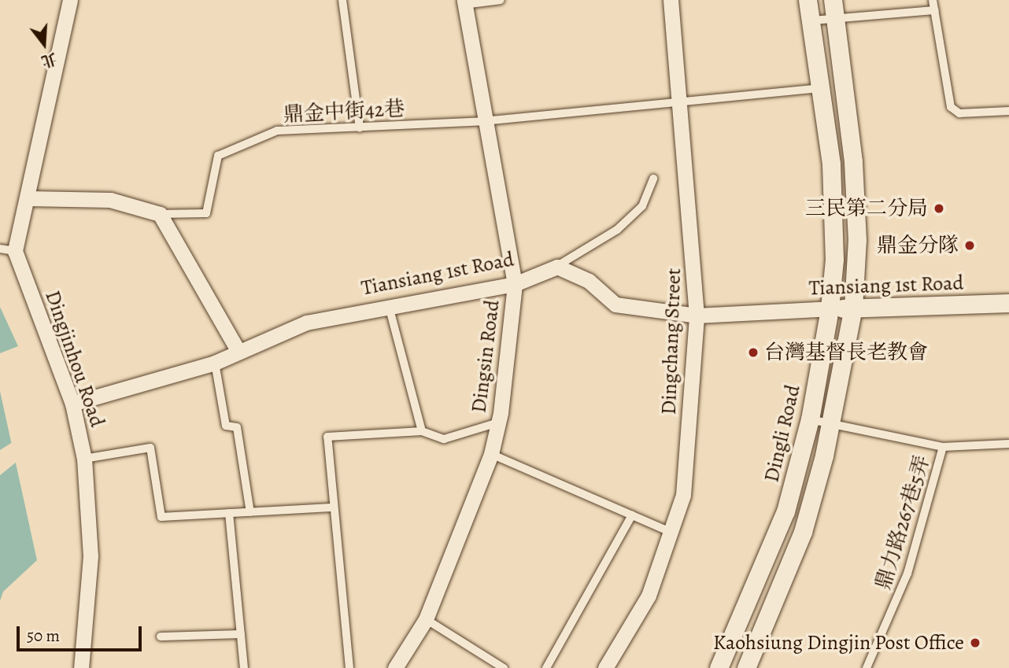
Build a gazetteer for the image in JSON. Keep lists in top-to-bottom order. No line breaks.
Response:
{"streets":{"street":["Tiansiang 1st Road","Dingchang Street","Dingsin Road","Dingjinhou Road","Dingli Road"],"lane":["鼎金中街42巷","鼎力路267巷5弄"]},"crossings":[["鼎金中街42巷","Dingchang Street"],["鼎金中街42巷","Dingsin Road"],["鼎金中街42巷","Dingli Road"],["Tiansiang 1st Road","Dingchang Street"],["Tiansiang 1st Road","Dingsin Road"],["Tiansiang 1st Road","Dingjinhou Road"],["Tiansiang 1st Road","Dingli Road"]],"places":["三民第二分局","鼎金分隊","台灣基督長老教會","Kaohsiung Dingjin Post Office"],"scale_bar":"50 m","north":"bottom"}
